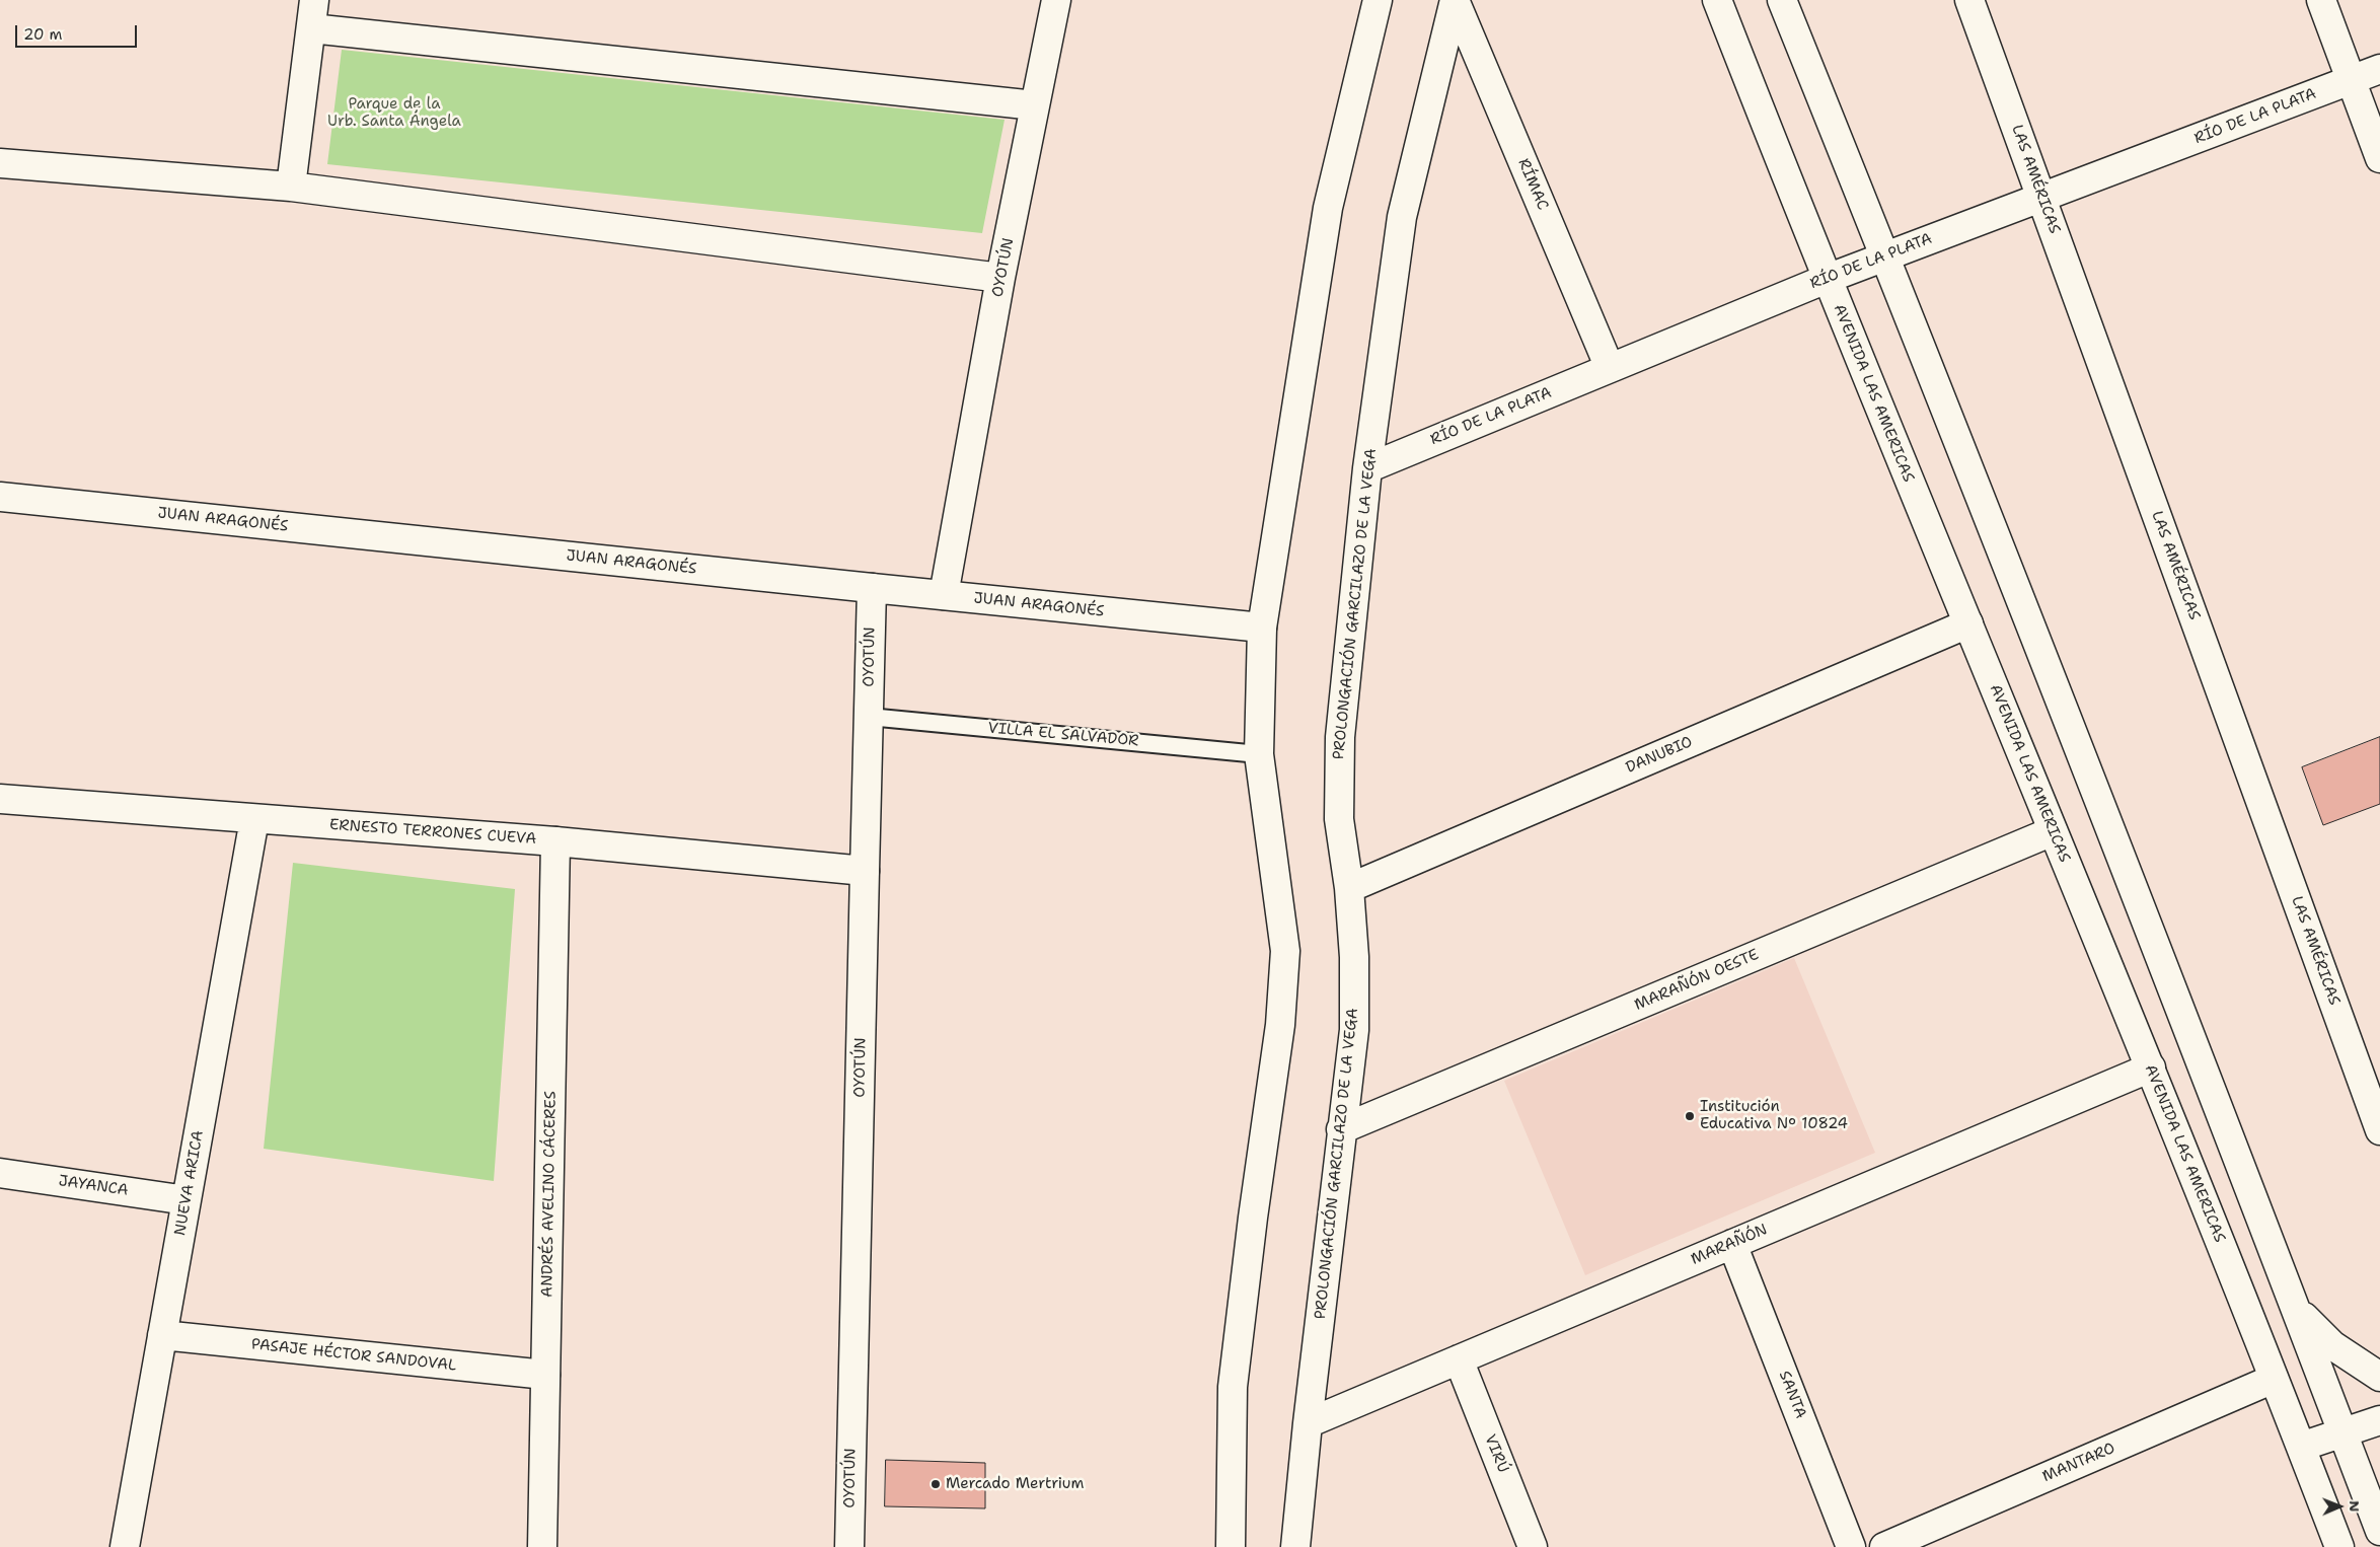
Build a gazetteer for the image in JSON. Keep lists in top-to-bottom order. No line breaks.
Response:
{"streets":{"street":["RÍO DE LA PLATA","LAS AMÉRICAS","RÍMAC","OYOTÚN","AVENIDA LAS AMERICAS","JUAN ARAGONÉS","PROLONGACIÓN GARCILAZO DE LA VEGA","DANUBIO","ERNESTO TERRONES CUEVA","MARAÑÓN OESTE","NUEVA ARICA","JAYANCA","ANDRÉS AVELINO CÁCERES","MARAÑÓN","PASAJE HÉCTOR SANDOVAL","SANTA","VIRÚ","MANTARO"],"lane":["VILLA EL SALVADOR"]},"crossings":[["RÍO DE LA PLATA","LAS AMÉRICAS"],["RÍO DE LA PLATA","RÍMAC"],["RÍO DE LA PLATA","AVENIDA LAS AMERICAS"],["RÍO DE LA PLATA","PROLONGACIÓN GARCILAZO DE LA VEGA"],["RÍMAC","PROLONGACIÓN GARCILAZO DE LA VEGA"],["OYOTÚN","JUAN ARAGONÉS"],["OYOTÚN","VILLA EL SALVADOR"],["OYOTÚN","ERNESTO TERRONES CUEVA"],["AVENIDA LAS AMERICAS","DANUBIO"],["AVENIDA LAS AMERICAS","MARAÑÓN OESTE"],["AVENIDA LAS AMERICAS","MARAÑÓN"],["AVENIDA LAS AMERICAS","MANTARO"],["PROLONGACIÓN GARCILAZO DE LA VEGA","DANUBIO"],["PROLONGACIÓN GARCILAZO DE LA VEGA","MARAÑÓN OESTE"],["PROLONGACIÓN GARCILAZO DE LA VEGA","MARAÑÓN"],["ERNESTO TERRONES CUEVA","NUEVA ARICA"],["ERNESTO TERRONES CUEVA","ANDRÉS AVELINO CÁCERES"],["NUEVA ARICA","JAYANCA"],["NUEVA ARICA","PASAJE HÉCTOR SANDOVAL"],["ANDRÉS AVELINO CÁCERES","PASAJE HÉCTOR SANDOVAL"],["MARAÑÓN","SANTA"],["MARAÑÓN","VIRÚ"]],"parks":["Parque de la Urb. Santa Ángela"],"places":["Institución Educativa Nº 10824","Mercado Mertrium"],"scale_bar":"20 m","north":"right"}
